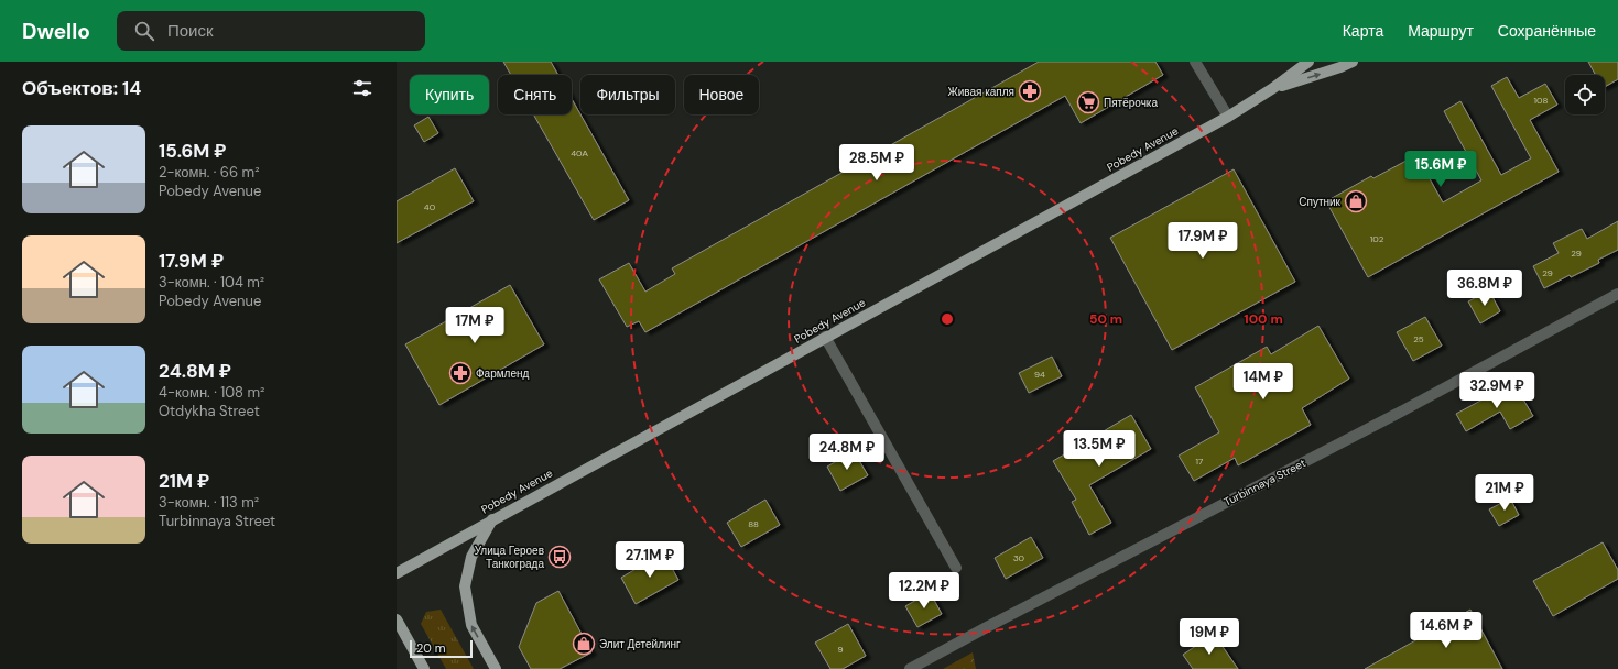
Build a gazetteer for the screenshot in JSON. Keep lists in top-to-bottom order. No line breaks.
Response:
{"streets":{"main road":["Pobedy Avenue"],"street":["Turbinnaya Street"]},"places":{"pharmacy":["Живая капля","Фармленд"],"supermarket":["Пятёрочка"],"shop":["Спутник","Элит Детейлинг"],"bus stop":["Улица Героев Танкограда"]},"house_numbers":["108","40А","40","102","29","29","25","94","17","88","30","9"],"scale_bar":"20 m","page":{"header":"Dwello","search":"Поиск","nav":["Карта","Маршрут","Сохранённые"],"heading":"Объектов: 14","chip":["Купить","Снять","Фильтры","Новое"],"list":[{"name":"15.6M ₽","note":"2-комн. · 66 m² · Pobedy Avenue"},{"name":"17.9M ₽","note":"3-комн. · 104 m² · Pobedy Avenue"},{"name":"24.8M ₽","note":"4-комн. · 108 m² · Otdykha Street"},{"name":"21M ₽","note":"3-комн. · 113 m² · Turbinnaya Street"}],"price":["28.5M ₽","15.6M ₽","17.9M ₽","36.8M ₽","17M ₽","14M ₽","32.9M ₽","13.5M ₽","24.8M ₽","21M ₽","27.1M ₽","12.2M ₽","14.6M ₽","19M ₽"],"scale":"20 m"},"rings":["50 m","100 m"]}
